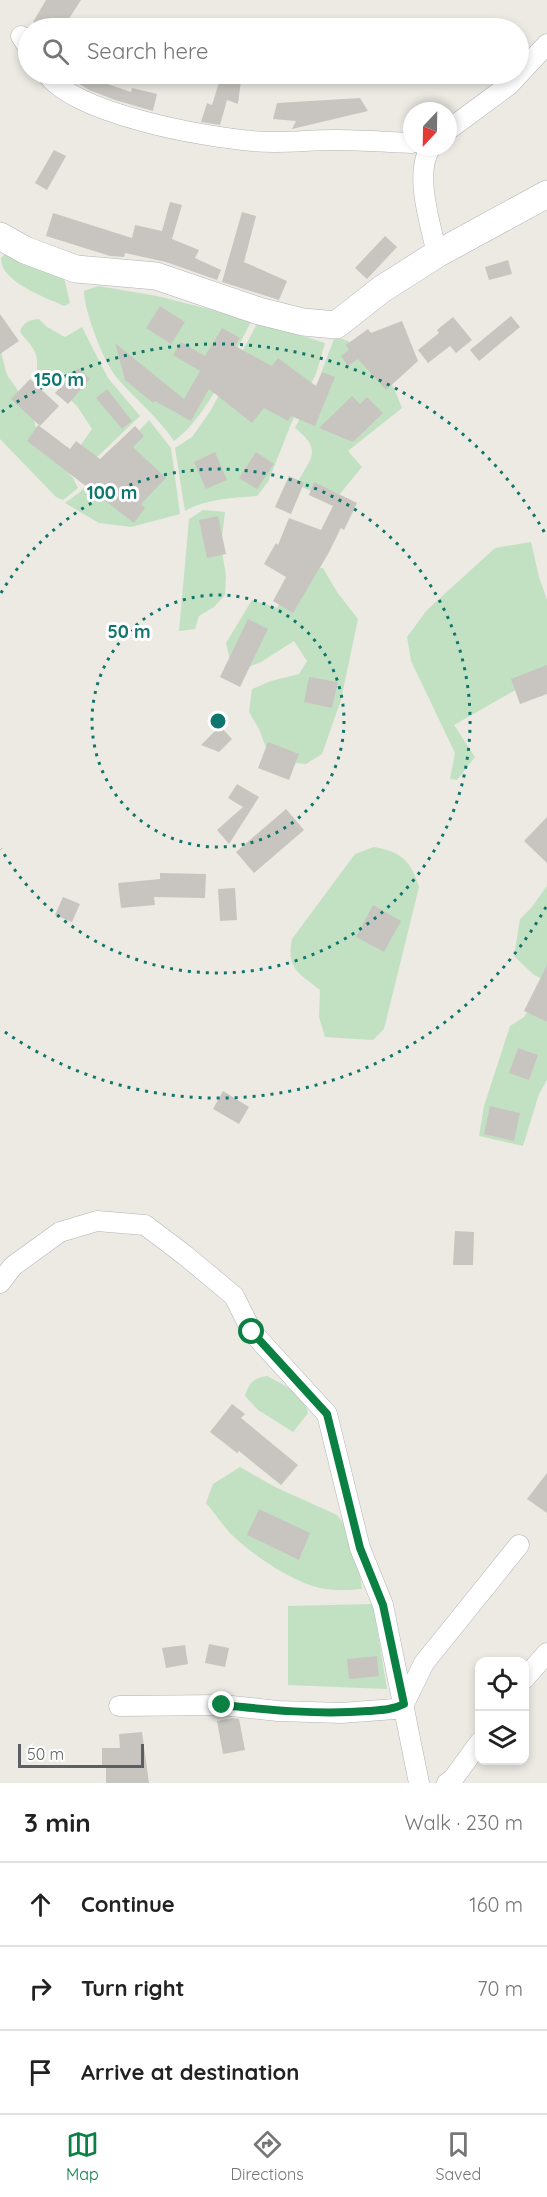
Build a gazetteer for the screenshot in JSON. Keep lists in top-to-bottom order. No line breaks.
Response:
{"scale_bar":"50 m","north":"bottom","page":{"search":"Search here","scale":"50 m","heading":["3 min","Walk · 230 m"],"list":[["Continue","160 m"],["Turn right","70 m"],"Arrive at destination"],"nav":["Map","Directions","Saved"]},"rings":["150 m","100 m","50 m"]}
